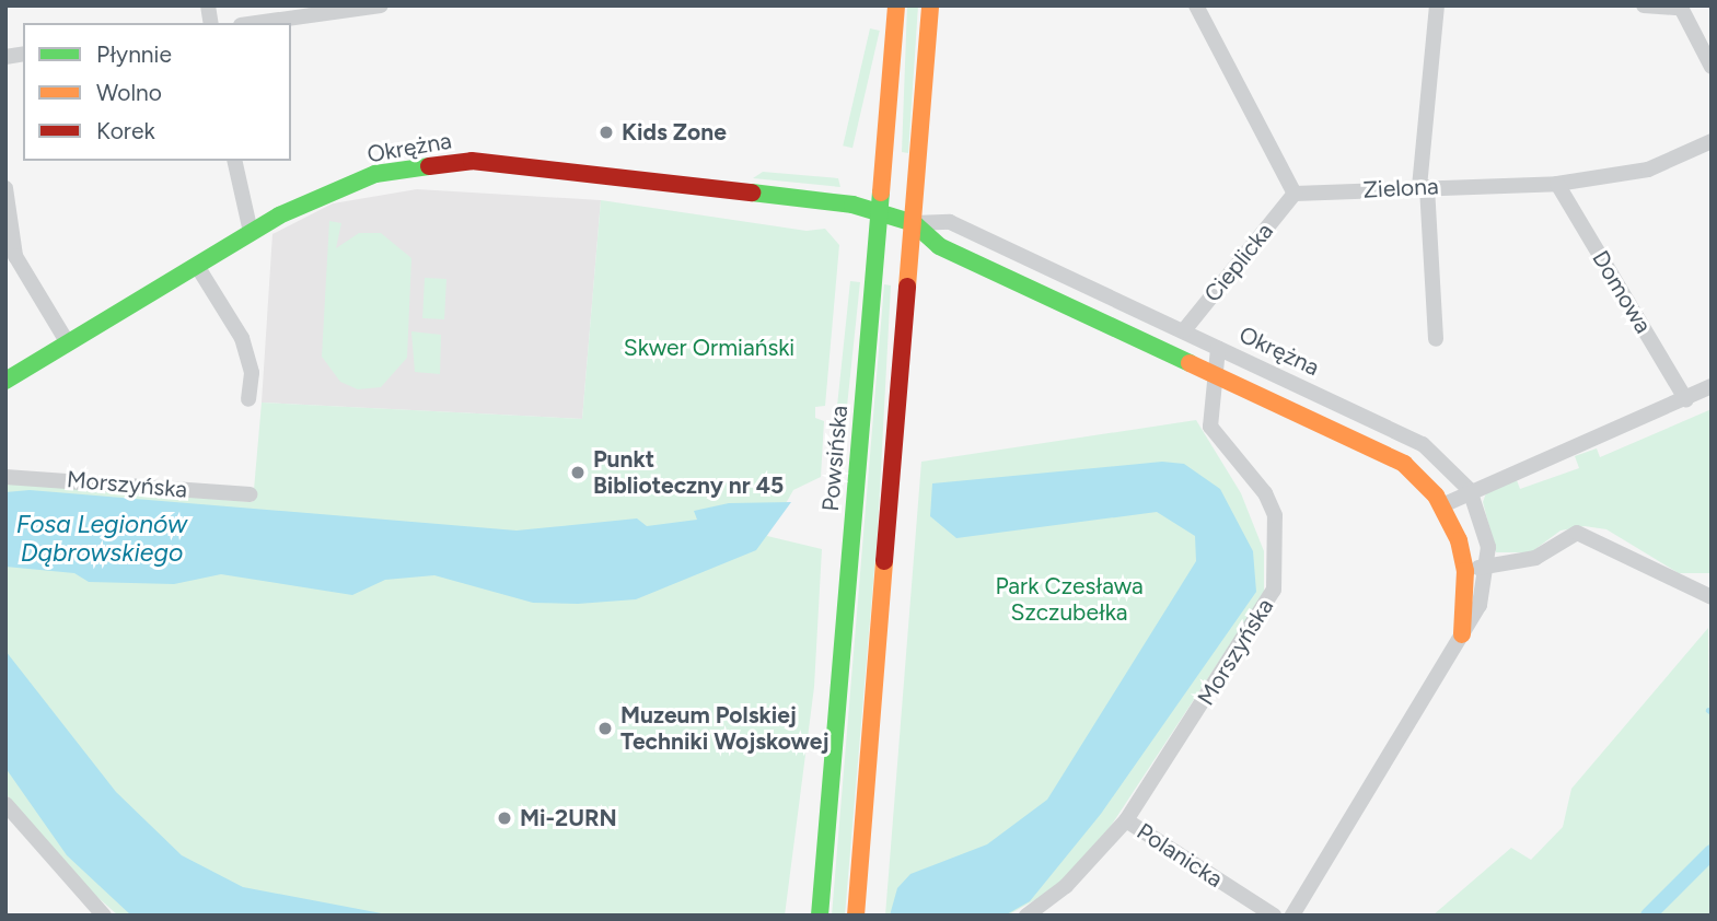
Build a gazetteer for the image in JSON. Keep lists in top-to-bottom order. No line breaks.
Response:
{"streets":{"main road":["Okrężna","Powsińska"],"street":["Zielona","Cieplicka","Domowa","Morszyńska","Polanicka"]},"crossings":[["Okrężna","Cieplicka"],["Okrężna","Powsińska"],["Okrężna","Morszyńska"],["Zielona","Cieplicka"],["Zielona","Domowa"],["Morszyńska","Polanicka"]],"water":["Fosa Legionów Dąbrowskiego"],"parks":["Skwer Ormiański","Park Czesława Szczubełka"],"places":["Kids Zone","Punkt Biblioteczny nr 45","Muzeum Polskiej Techniki Wojskowej","Mi-2URN"],"legend":["Płynnie","Wolno","Korek"]}
